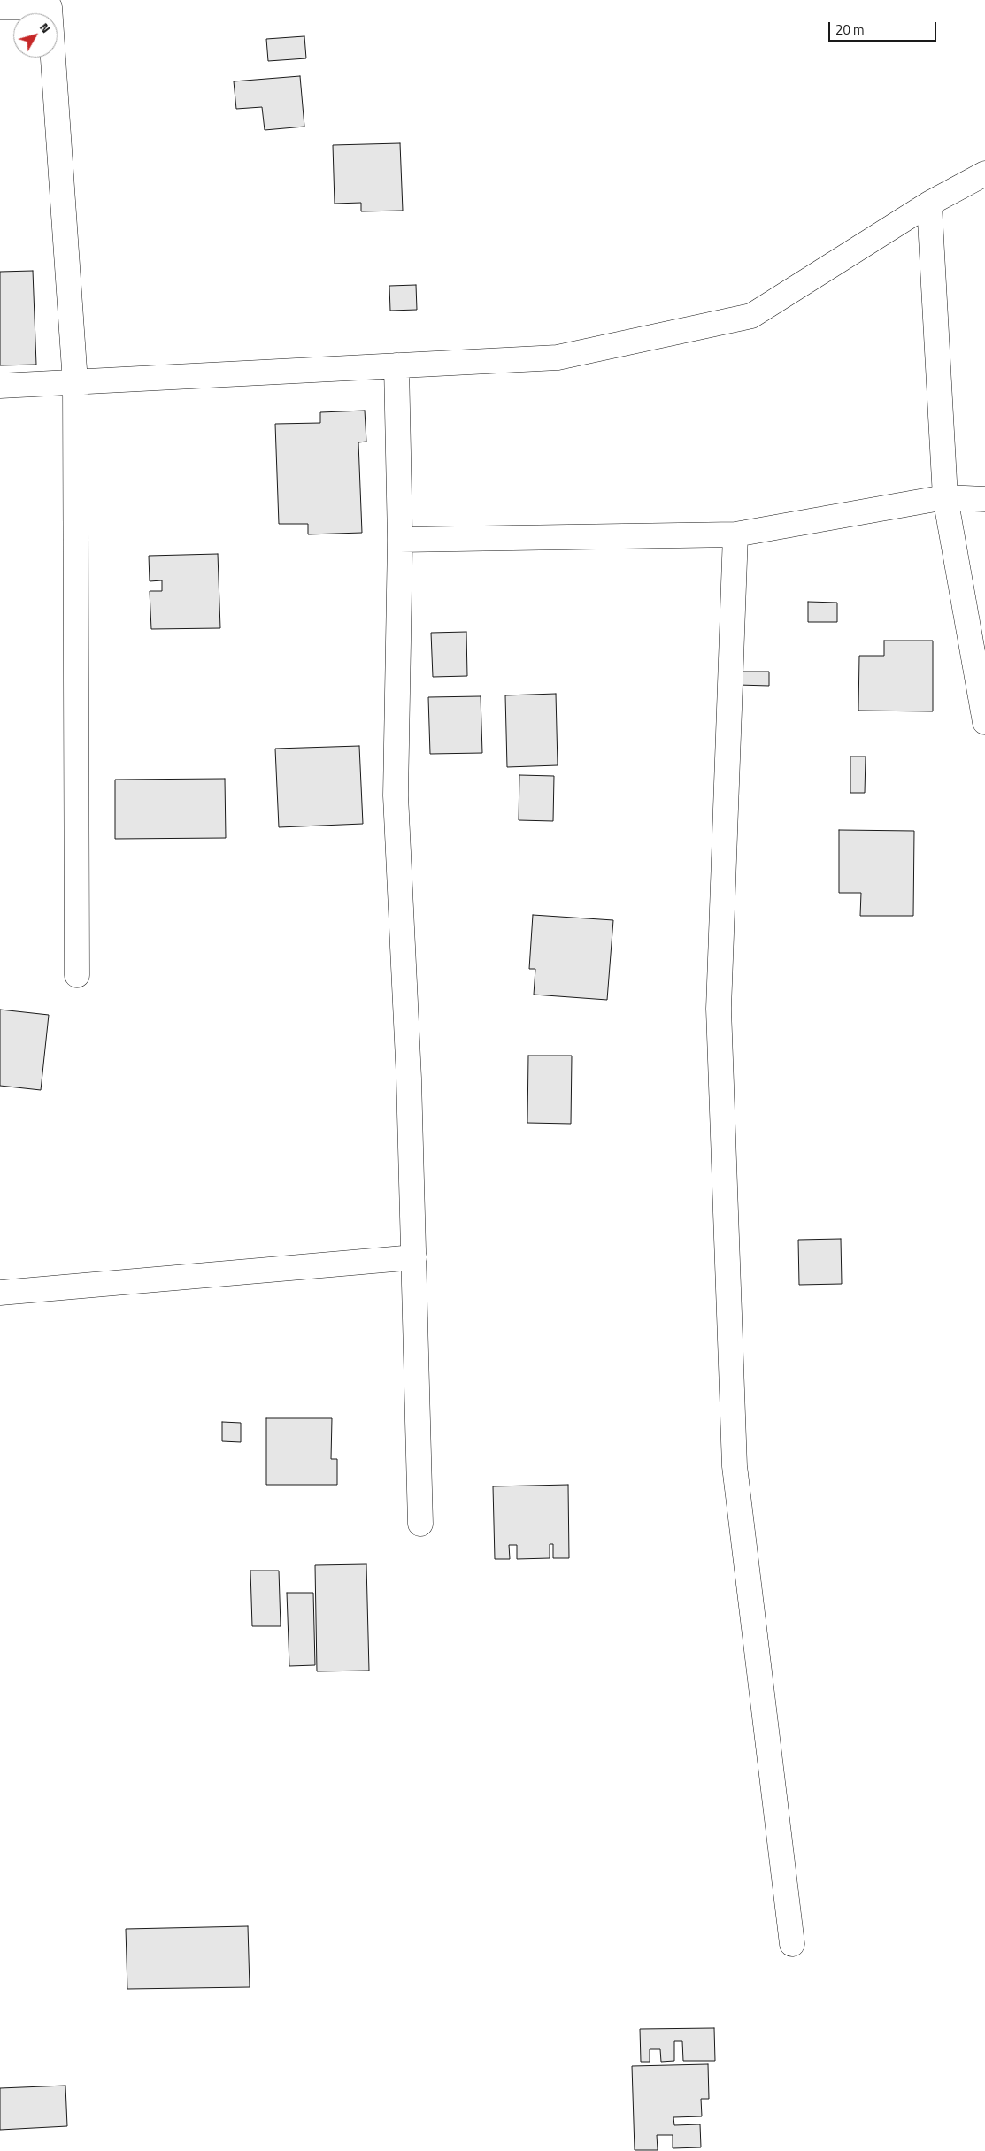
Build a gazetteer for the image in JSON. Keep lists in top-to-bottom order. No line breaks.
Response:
{"scale_bar":"20 m","north":"top right"}
